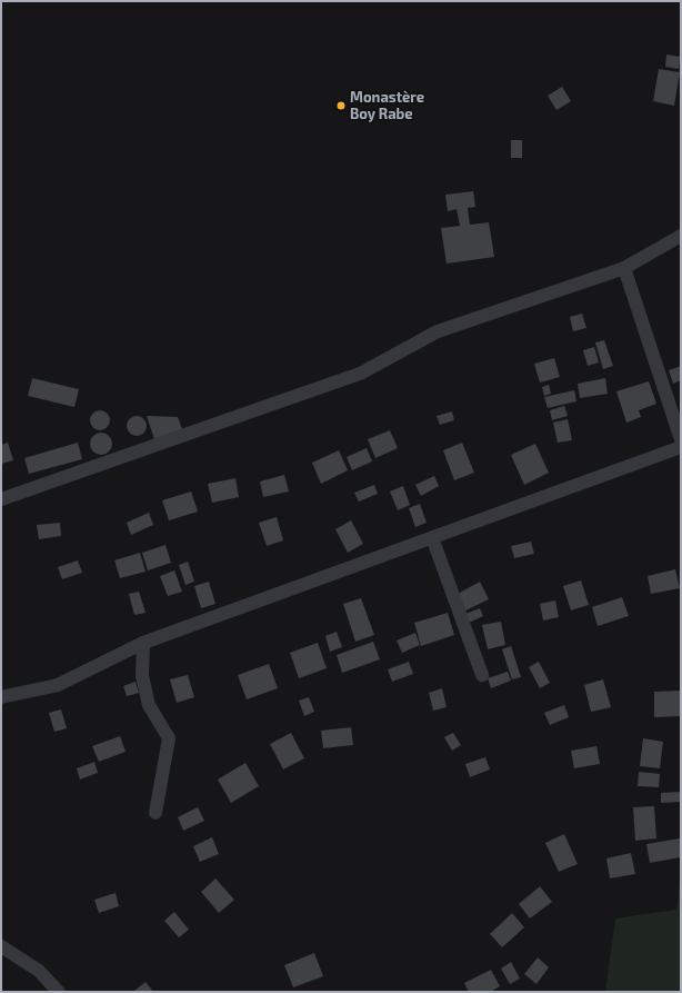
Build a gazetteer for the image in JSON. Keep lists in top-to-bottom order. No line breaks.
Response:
{"places":["Monastère Boy Rabe"]}
